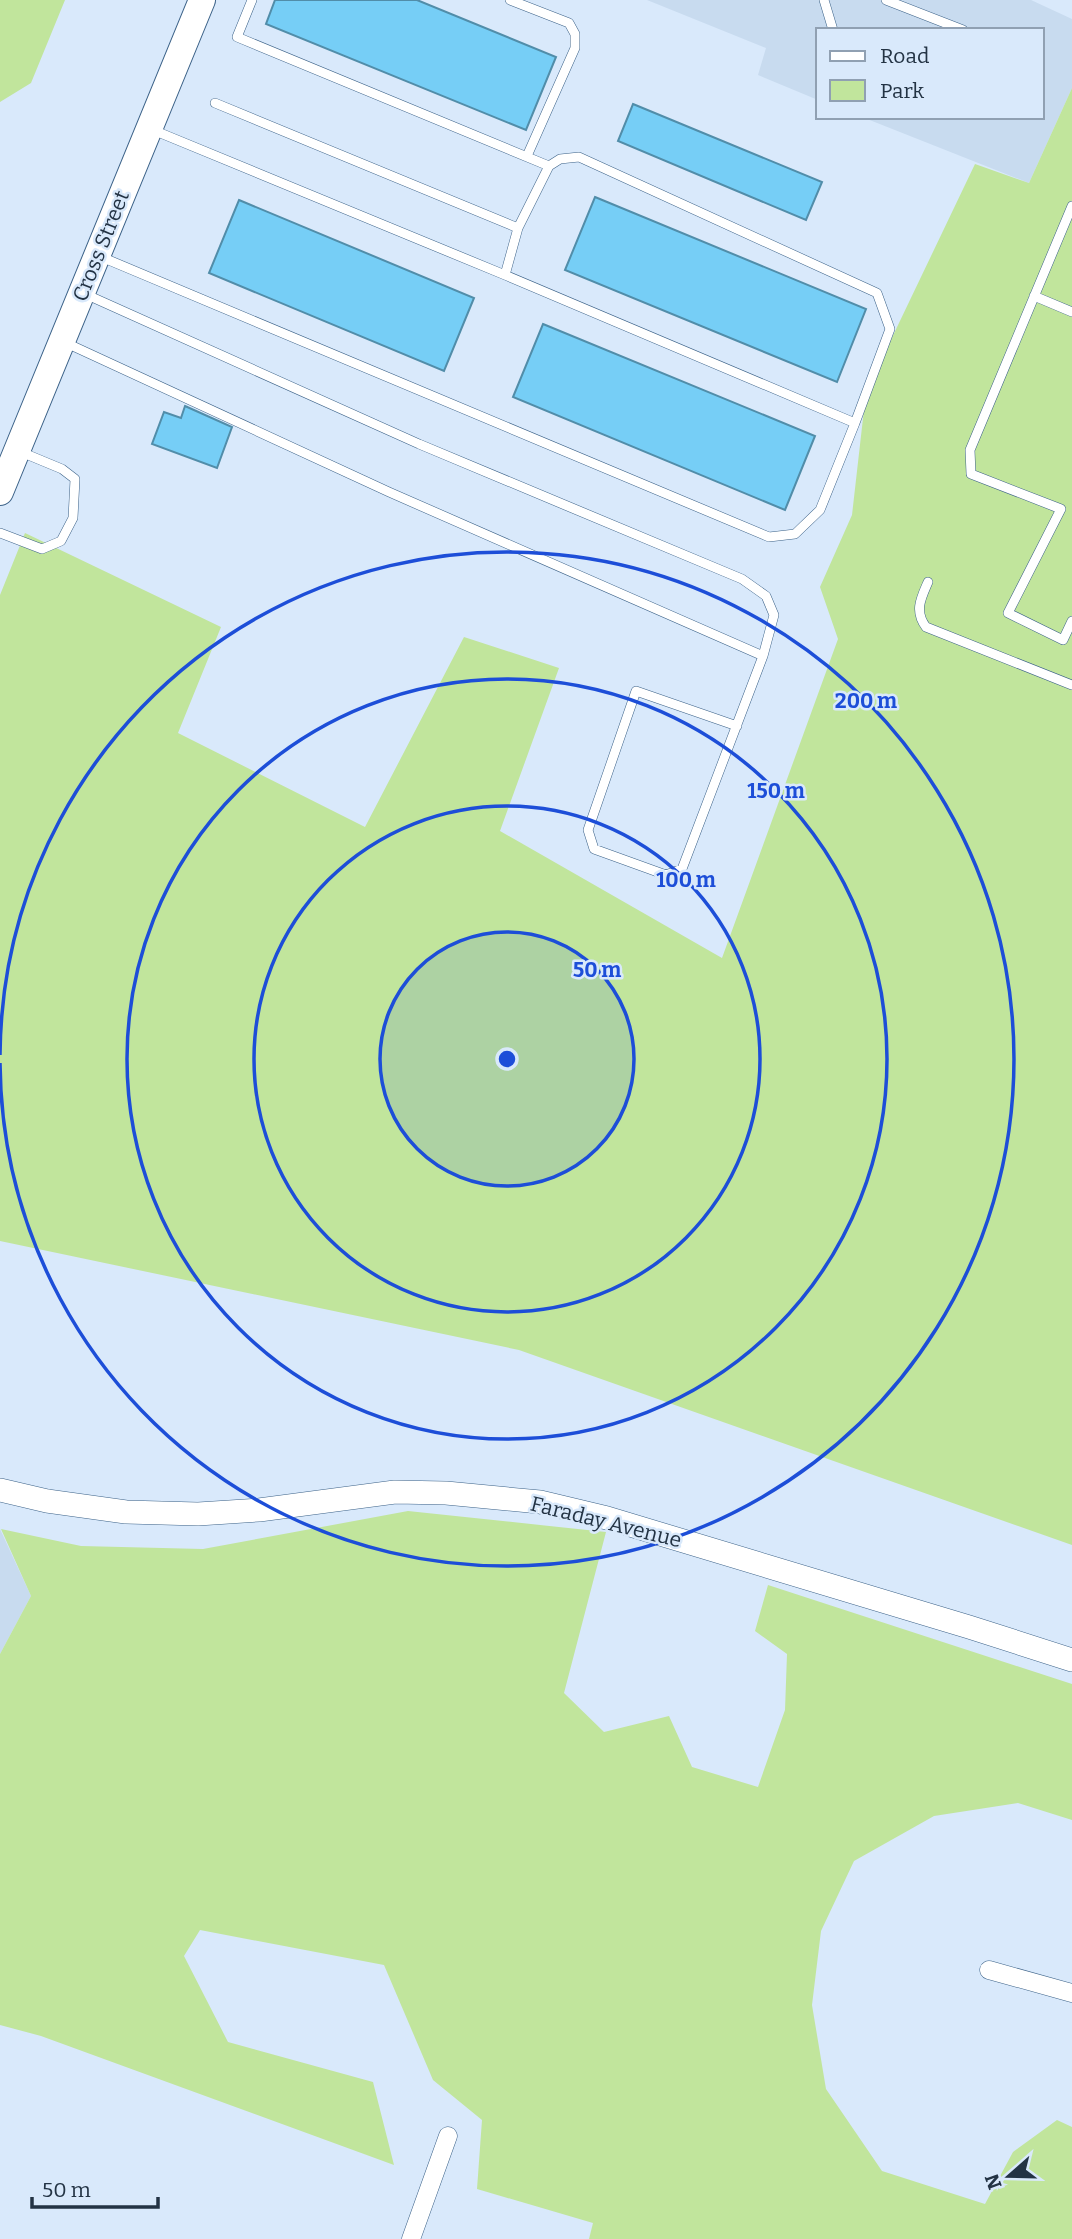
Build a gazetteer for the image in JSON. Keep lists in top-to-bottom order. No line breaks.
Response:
{"streets":{"main road":["Cross Street"],"street":["Faraday Avenue"]},"legend":["Road","Park"],"scale_bar":"50 m","north":"left","rings":["200 m","150 m","100 m","50 m"]}
